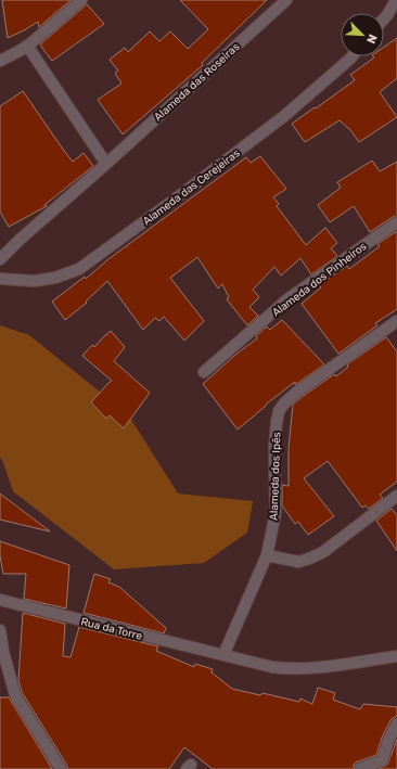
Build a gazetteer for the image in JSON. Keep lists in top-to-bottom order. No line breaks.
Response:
{"streets":{"street":["Alameda das Roseiras","Alameda das Cerejeiras","Alameda dos Pinheiros","Alameda dos Ipês","Rua da Torre"]},"crossings":[["Alameda dos Ipês","Rua da Torre"]],"north":"bottom right"}
